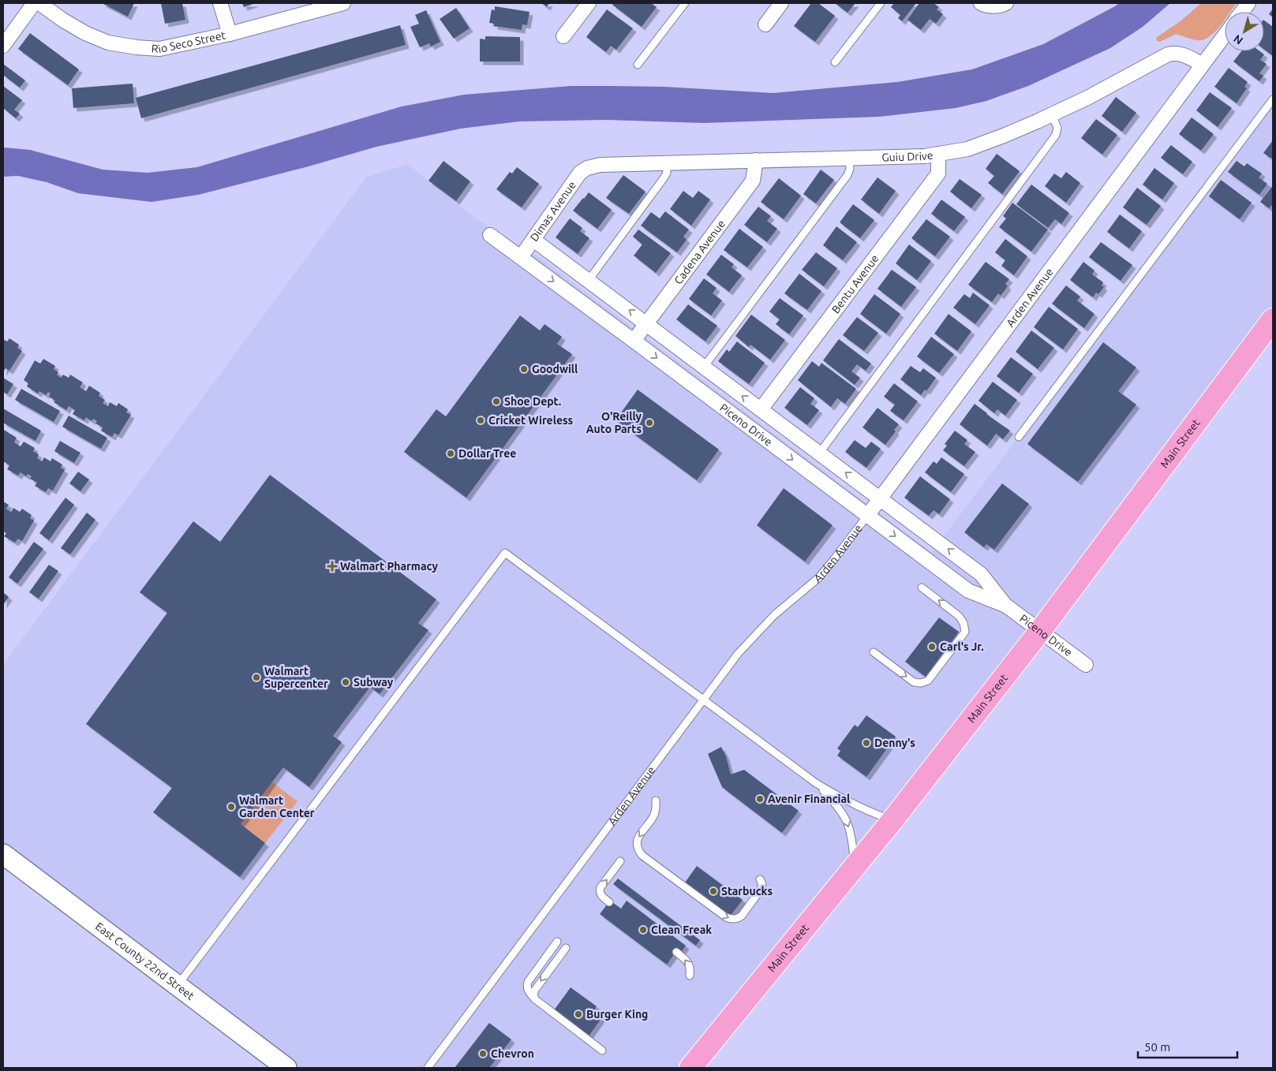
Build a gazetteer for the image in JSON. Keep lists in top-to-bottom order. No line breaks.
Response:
{"streets":{"highway":["Main Street"],"main road":["East County 22nd Street"],"street":["Rio Seco Street","Guiu Drive","Dimas Avenue","Cadena Avenue","Bentu Avenue","Arden Avenue","Piceno Drive"]},"crossings":[["Guiu Drive","Dimas Avenue"],["Guiu Drive","Cadena Avenue"],["Guiu Drive","Bentu Avenue"],["Guiu Drive","Arden Avenue"],["Dimas Avenue","Piceno Drive"],["Cadena Avenue","Piceno Drive"],["Bentu Avenue","Piceno Drive"],["Arden Avenue","Piceno Drive"],["Piceno Drive","Main Street"]],"places":{"other":["Goodwill","Shoe Dept.","Cricket Wireless","O'Reilly Auto Parts","Dollar Tree","Carl's Jr.","Walmart Supercenter","Subway","Denny's","Avenir Financial","Walmart Garden Center","Starbucks","Clean Freak","Burger King","Chevron"],"health":["Walmart Pharmacy"]},"scale_bar":"50 m","north":"bottom left"}
